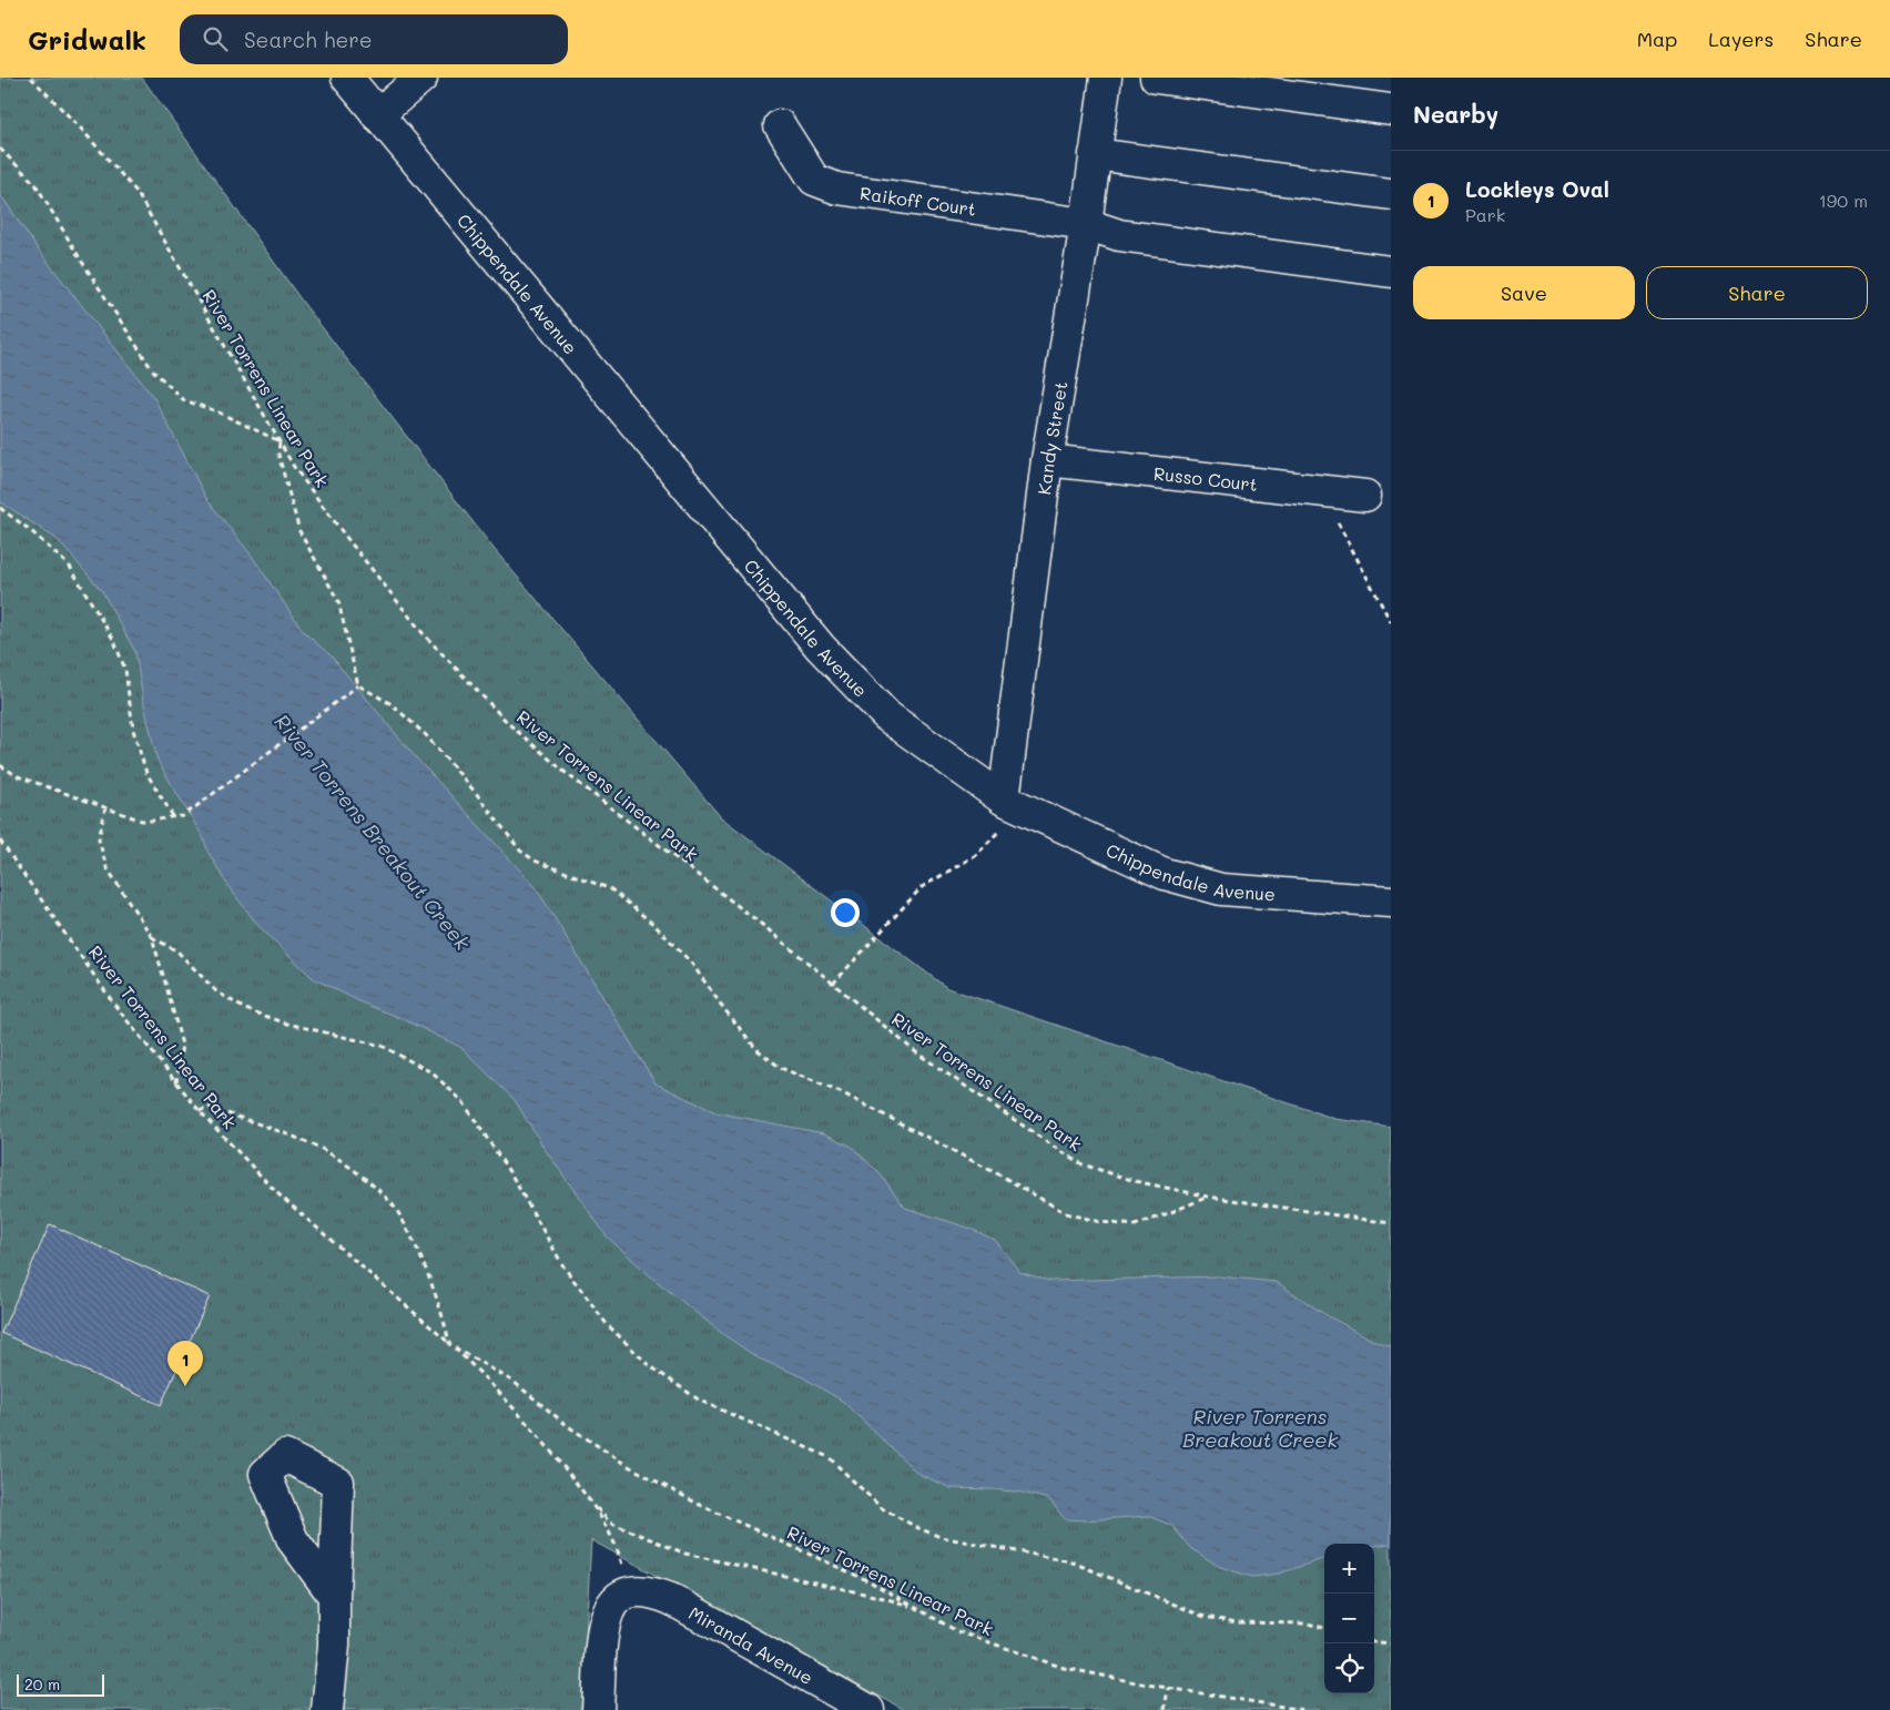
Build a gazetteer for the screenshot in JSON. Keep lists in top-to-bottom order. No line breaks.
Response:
{"streets":{"street":["Raikoff Court","Chippendale Avenue","Kandy Street","Russo Court","Miranda Avenue"],"path":["River Torrens Linear Park"]},"crossings":[["Raikoff Court","Kandy Street"],["Chippendale Avenue","Kandy Street"],["River Torrens Linear Park","Miranda Avenue"],["Kandy Street","Russo Court"]],"water":["River Torrens Breakout Creek"],"scale_bar":"20 m","page":{"header":"Gridwalk","search":"Search here","nav":["Map","Layers","Share"],"heading":"Nearby","list":[{"mark":"1","name":"Lockleys Oval","note":"Park","value":"190 m"}],"buttons":["Save","Share"],"pins":"1","map_buttons":["+","−"],"scale":"20 m"}}
